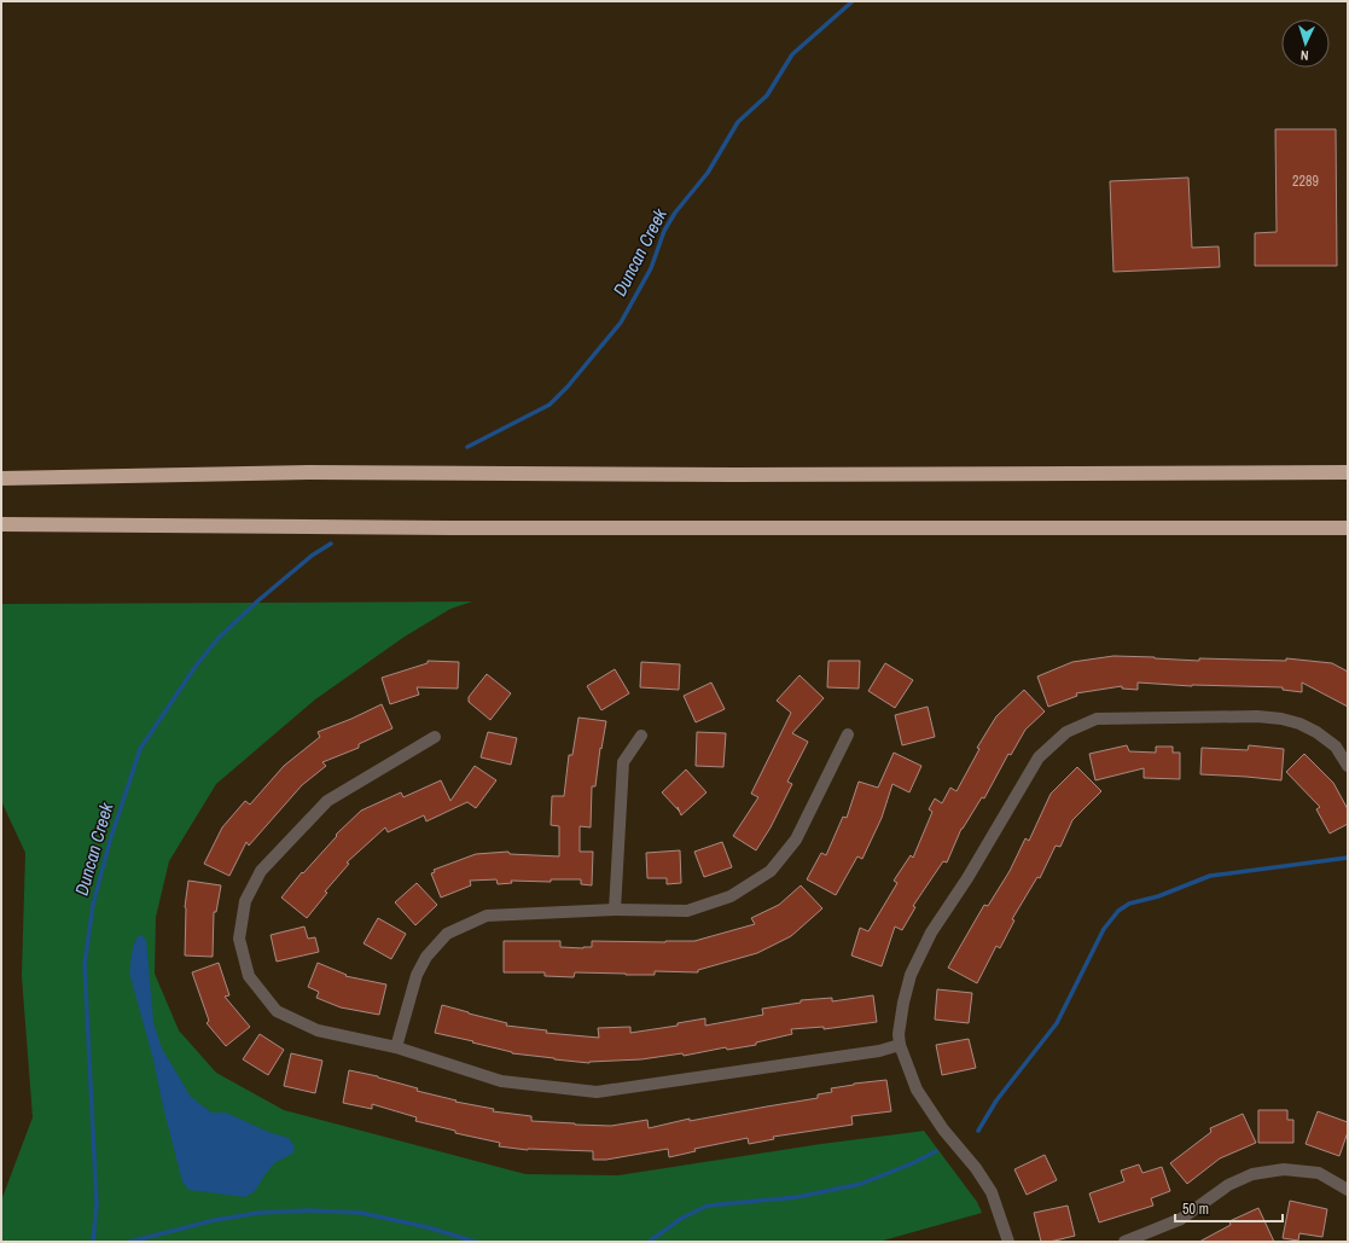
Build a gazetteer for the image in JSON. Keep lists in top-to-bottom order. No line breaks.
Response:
{"water":["Duncan Creek"],"house_numbers":["2289"],"scale_bar":"50 m","north":"bottom"}
